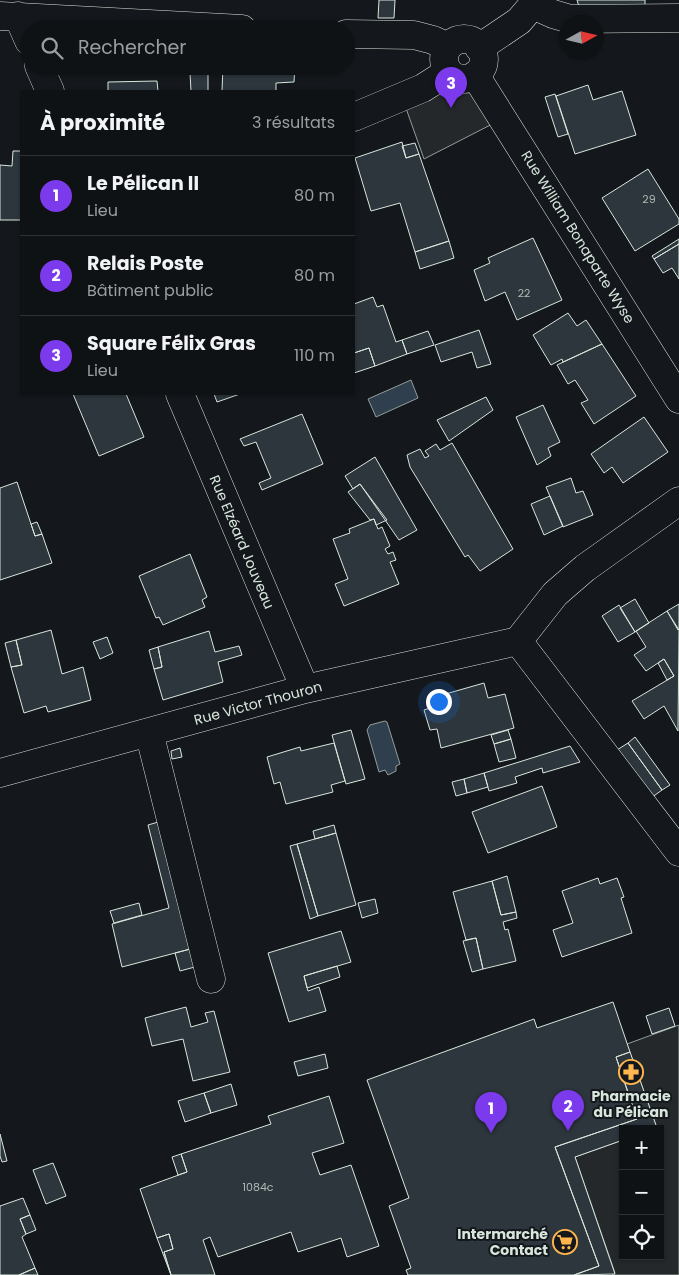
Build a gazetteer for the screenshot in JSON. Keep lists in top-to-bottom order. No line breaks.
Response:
{"streets":{"street":["Rue William Bonaparte Wyse","Rue Elzéard Jouveau","Rue Victor Thouron"]},"crossings":[["Rue Elzéard Jouveau","Rue Victor Thouron"]],"places":{"pharmacy":["Pharmacie du Pélican"],"supermarket":["Intermarché Contact"]},"house_numbers":["29","22","1084c"],"north":"right","page":{"search":"Rechercher","pins":["3","2","1"],"heading":["À proximité","3 résultats"],"list":[{"mark":"1","name":"Le Pélican II","note":"Lieu","value":"80 m"},{"mark":"2","name":"Relais Poste","note":"Bâtiment public","value":"80 m"},{"mark":"3","name":"Square Félix Gras","note":"Lieu","value":"110 m"}],"map_buttons":["+","−"]}}
